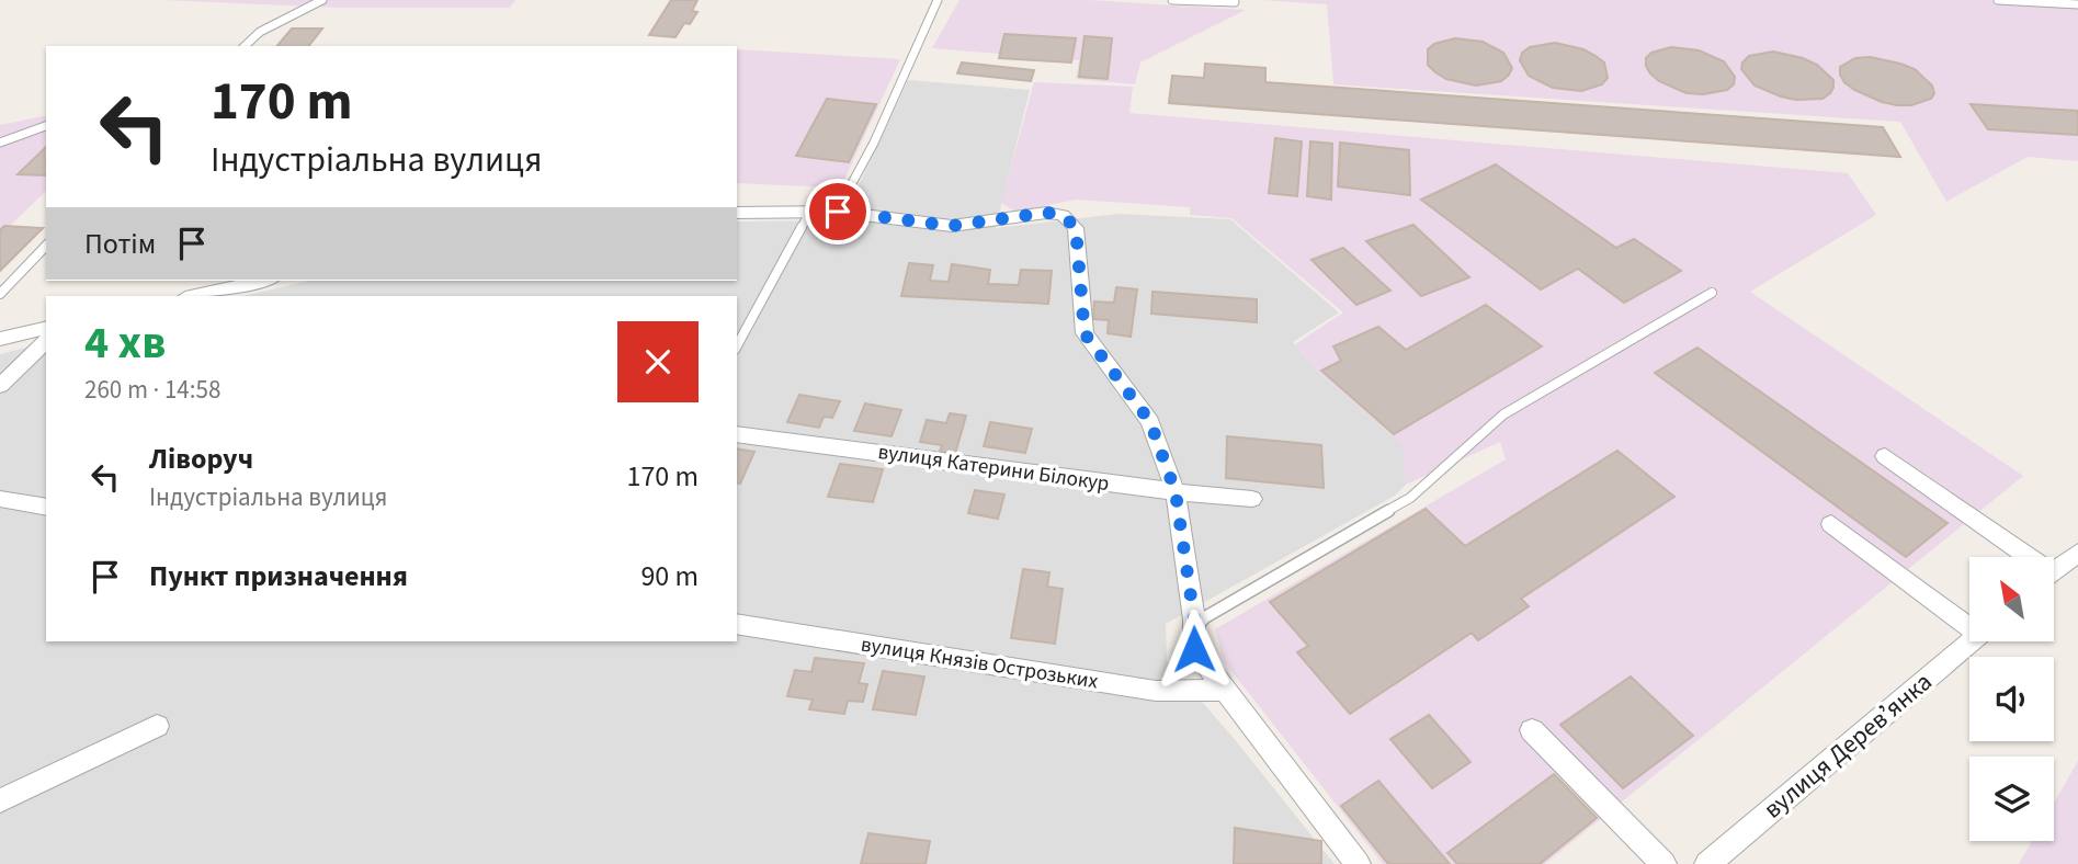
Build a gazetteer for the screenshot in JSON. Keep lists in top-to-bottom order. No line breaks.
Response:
{"streets":{"street":["вулиця Катерини Білокур","вулиця Князів Острозьких","вулиця Деревʼянка"]},"north":"top left","page":{"turn":["170 m","Індустріальна вулиця"],"then":"Потім","heading":["4 хв","260 m · 14:58"],"list":[{"name":"Ліворуч","note":"Індустріальна вулиця","value":"170 m"},{"name":"Пункт призначення","value":"90 m"}]}}
